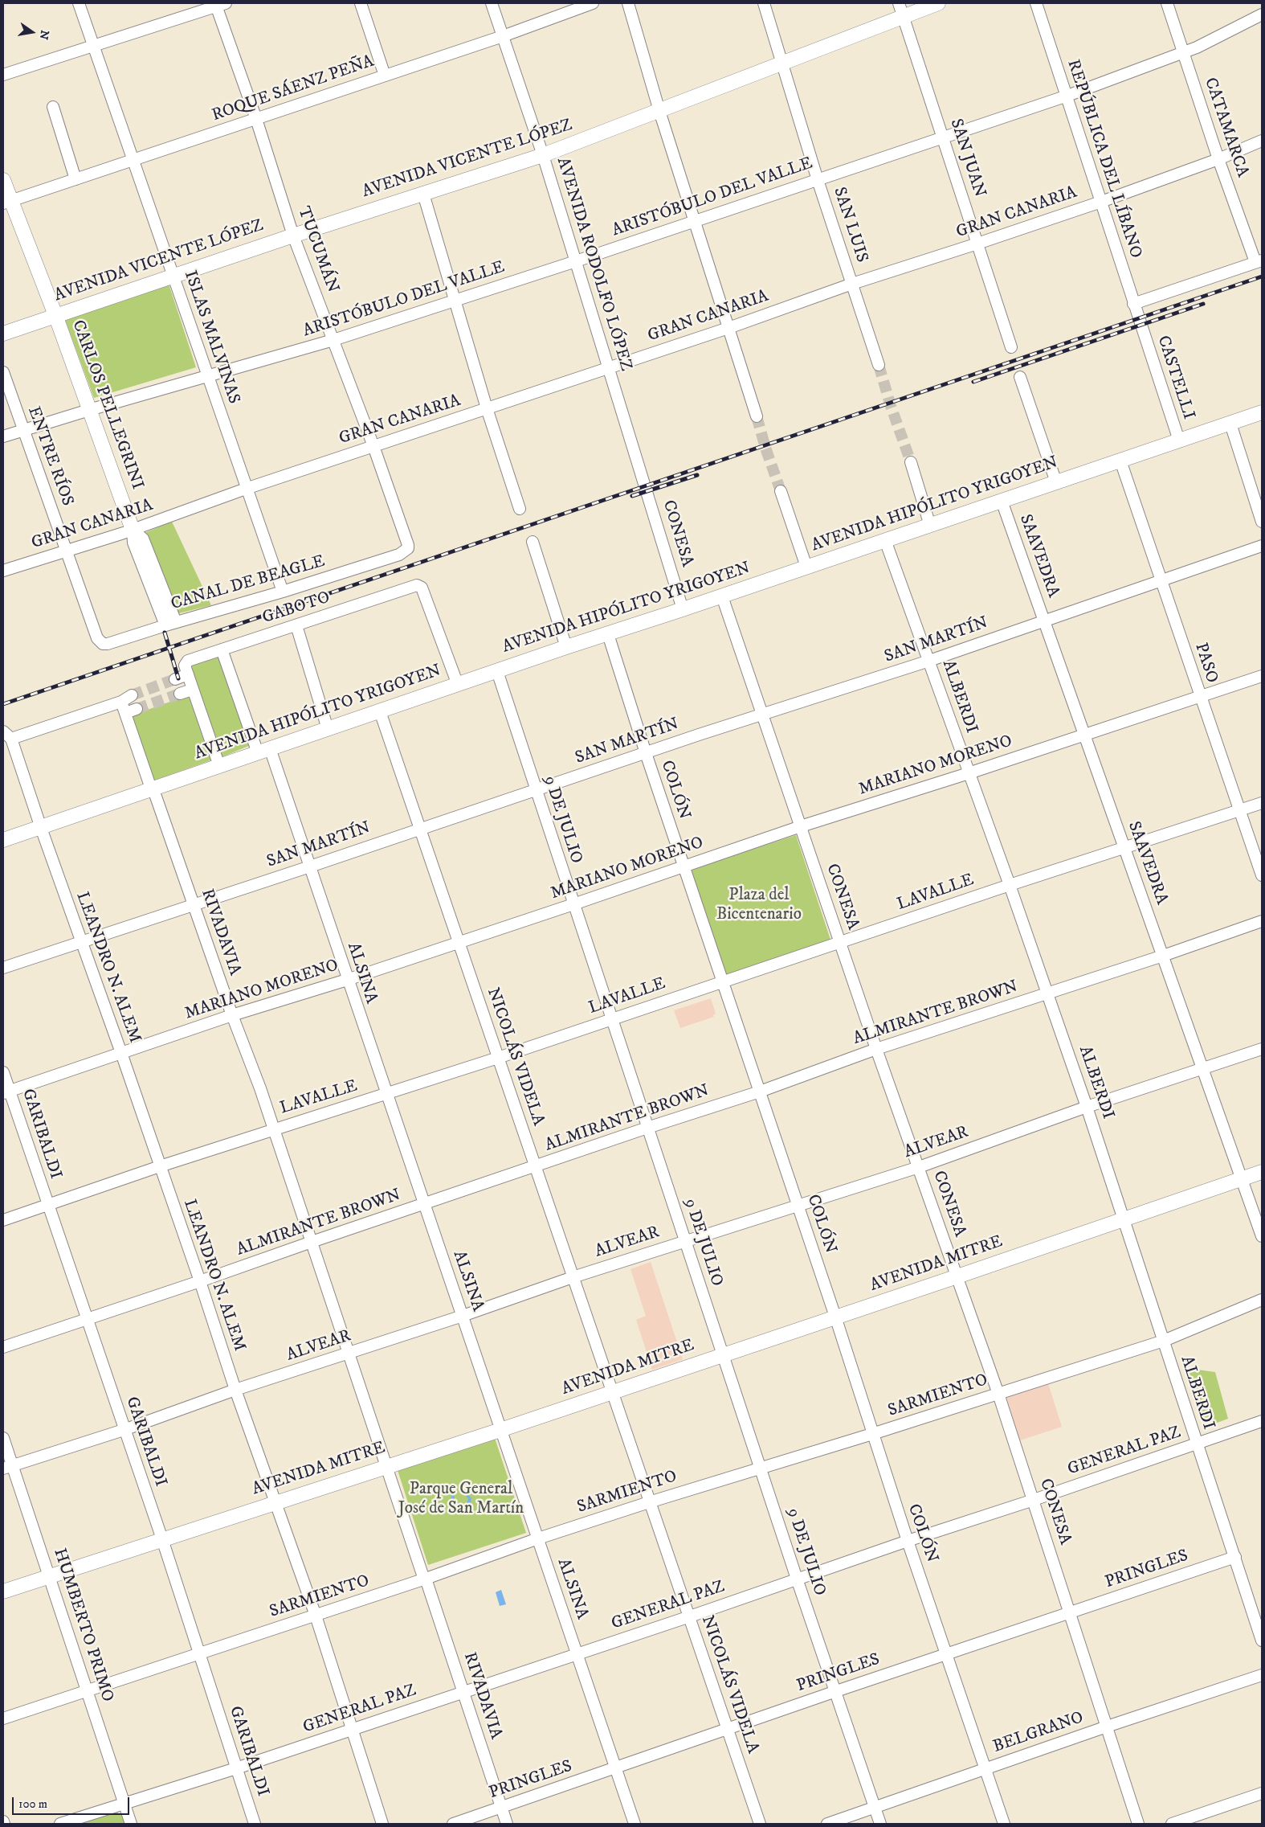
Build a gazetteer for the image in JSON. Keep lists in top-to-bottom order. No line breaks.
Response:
{"streets":{"main road":["AVENIDA VICENTE LÓPEZ","CARLOS PELLEGRINI","AVENIDA HIPÓLITO YRIGOYEN","AVENIDA MITRE"],"street":["ROQUE SÁENZ PEÑA","CATAMARCA","SAN JUAN","REPÚBLICA DEL LÍBANO","ARISTÓBULO DEL VALLE","GRAN CANARIA","SAN LUIS","TUCUMÁN","AVENIDA RODOLFO LÓPEZ","ISLAS MALVINAS","CASTELLI","ENTRE RÍOS","CONESA","SAAVEDRA","CANAL DE BEAGLE","GABOTO","SAN MARTÍN","PASO","ALBERDI","MARIANO MORENO","COLÓN","9 DE JULIO","LAVALLE","RIVADAVIA","LEANDRO N. ALEM","ALSINA","ALMIRANTE BROWN","NICOLÁS VIDELA","GARIBALDI","ALVEAR","SARMIENTO","GENERAL PAZ","PRINGLES","HUMBERTO PRIMO","BELGRANO"]},"crossings":[["ROQUE SÁENZ PEÑA","TUCUMÁN"],["ROQUE SÁENZ PEÑA","AVENIDA RODOLFO LÓPEZ"],["ROQUE SÁENZ PEÑA","ISLAS MALVINAS"],["ROQUE SÁENZ PEÑA","CARLOS PELLEGRINI"],["CATAMARCA","ARISTÓBULO DEL VALLE"],["CATAMARCA","GRAN CANARIA"],["SAN JUAN","AVENIDA VICENTE LÓPEZ"],["SAN JUAN","ARISTÓBULO DEL VALLE"],["SAN JUAN","GRAN CANARIA"],["AVENIDA VICENTE LÓPEZ","SAN LUIS"],["AVENIDA VICENTE LÓPEZ","TUCUMÁN"],["AVENIDA VICENTE LÓPEZ","AVENIDA RODOLFO LÓPEZ"],["AVENIDA VICENTE LÓPEZ","ISLAS MALVINAS"],["AVENIDA VICENTE LÓPEZ","CARLOS PELLEGRINI"],["REPÚBLICA DEL LÍBANO","ARISTÓBULO DEL VALLE"],["REPÚBLICA DEL LÍBANO","GRAN CANARIA"],["REPÚBLICA DEL LÍBANO","CASTELLI"],["ARISTÓBULO DEL VALLE","SAN LUIS"],["ARISTÓBULO DEL VALLE","TUCUMÁN"],["ARISTÓBULO DEL VALLE","AVENIDA RODOLFO LÓPEZ"],["ARISTÓBULO DEL VALLE","ISLAS MALVINAS"],["ARISTÓBULO DEL VALLE","CARLOS PELLEGRINI"],["ARISTÓBULO DEL VALLE","ENTRE RÍOS"],["GRAN CANARIA","SAN LUIS"],["GRAN CANARIA","TUCUMÁN"],["GRAN CANARIA","AVENIDA RODOLFO LÓPEZ"],["GRAN CANARIA","ISLAS MALVINAS"],["GRAN CANARIA","CARLOS PELLEGRINI"],["GRAN CANARIA","ENTRE RÍOS"],["TUCUMÁN","CANAL DE BEAGLE"],["AVENIDA RODOLFO LÓPEZ","CONESA"],["ISLAS MALVINAS","CANAL DE BEAGLE"],["CASTELLI","AVENIDA HIPÓLITO YRIGOYEN"],["CARLOS PELLEGRINI","CANAL DE BEAGLE"],["ENTRE RÍOS","CANAL DE BEAGLE"],["AVENIDA HIPÓLITO YRIGOYEN","CONESA"],["AVENIDA HIPÓLITO YRIGOYEN","SAAVEDRA"],["AVENIDA HIPÓLITO YRIGOYEN","GABOTO"],["AVENIDA HIPÓLITO YRIGOYEN","PASO"],["AVENIDA HIPÓLITO YRIGOYEN","ALBERDI"],["AVENIDA HIPÓLITO YRIGOYEN","COLÓN"],["AVENIDA HIPÓLITO YRIGOYEN","9 DE JULIO"],["AVENIDA HIPÓLITO YRIGOYEN","RIVADAVIA"],["AVENIDA HIPÓLITO YRIGOYEN","LEANDRO N. ALEM"],["AVENIDA HIPÓLITO YRIGOYEN","ALSINA"],["AVENIDA HIPÓLITO YRIGOYEN","NICOLÁS VIDELA"],["CONESA","SAN MARTÍN"],["CONESA","MARIANO MORENO"],["CONESA","LAVALLE"],["CONESA","ALMIRANTE BROWN"],["CONESA","ALVEAR"],["CONESA","AVENIDA MITRE"],["CONESA","SARMIENTO"],["CONESA","GENERAL PAZ"],["CONESA","PRINGLES"],["CONESA","BELGRANO"],["SAAVEDRA","SAN MARTÍN"],["SAAVEDRA","MARIANO MORENO"],["SAAVEDRA","LAVALLE"],["SAAVEDRA","ALMIRANTE BROWN"],["SAAVEDRA","ALVEAR"],["SAAVEDRA","AVENIDA MITRE"],["GABOTO","ALSINA"],["SAN MARTÍN","PASO"],["SAN MARTÍN","ALBERDI"],["SAN MARTÍN","COLÓN"],["SAN MARTÍN","9 DE JULIO"],["SAN MARTÍN","RIVADAVIA"],["SAN MARTÍN","LEANDRO N. ALEM"],["SAN MARTÍN","ALSINA"],["SAN MARTÍN","NICOLÁS VIDELA"],["PASO","MARIANO MORENO"],["PASO","LAVALLE"],["ALBERDI","MARIANO MORENO"],["ALBERDI","LAVALLE"],["ALBERDI","ALMIRANTE BROWN"],["ALBERDI","ALVEAR"],["ALBERDI","AVENIDA MITRE"],["ALBERDI","SARMIENTO"],["ALBERDI","GENERAL PAZ"],["ALBERDI","PRINGLES"],["MARIANO MORENO","COLÓN"],["MARIANO MORENO","9 DE JULIO"],["MARIANO MORENO","RIVADAVIA"],["MARIANO MORENO","LEANDRO N. ALEM"],["MARIANO MORENO","ALSINA"],["MARIANO MORENO","NICOLÁS VIDELA"],["MARIANO MORENO","GARIBALDI"],["COLÓN","LAVALLE"],["COLÓN","ALMIRANTE BROWN"],["COLÓN","ALVEAR"],["COLÓN","AVENIDA MITRE"],["COLÓN","SARMIENTO"],["COLÓN","GENERAL PAZ"],["COLÓN","PRINGLES"],["COLÓN","BELGRANO"],["9 DE JULIO","LAVALLE"],["9 DE JULIO","ALMIRANTE BROWN"],["9 DE JULIO","ALVEAR"],["9 DE JULIO","AVENIDA MITRE"],["9 DE JULIO","SARMIENTO"],["9 DE JULIO","GENERAL PAZ"],["9 DE JULIO","PRINGLES"],["9 DE JULIO","BELGRANO"],["LAVALLE","RIVADAVIA"],["LAVALLE","LEANDRO N. ALEM"],["LAVALLE","ALSINA"],["LAVALLE","NICOLÁS VIDELA"],["LAVALLE","GARIBALDI"],["RIVADAVIA","ALMIRANTE BROWN"],["RIVADAVIA","ALVEAR"],["RIVADAVIA","AVENIDA MITRE"],["RIVADAVIA","SARMIENTO"],["RIVADAVIA","GENERAL PAZ"],["RIVADAVIA","PRINGLES"],["LEANDRO N. ALEM","ALMIRANTE BROWN"],["LEANDRO N. ALEM","ALVEAR"],["LEANDRO N. ALEM","AVENIDA MITRE"],["LEANDRO N. ALEM","SARMIENTO"],["LEANDRO N. ALEM","GENERAL PAZ"],["ALSINA","ALMIRANTE BROWN"],["ALSINA","ALVEAR"],["ALSINA","AVENIDA MITRE"],["ALSINA","SARMIENTO"],["ALSINA","GENERAL PAZ"],["ALSINA","PRINGLES"],["ALMIRANTE BROWN","NICOLÁS VIDELA"],["ALMIRANTE BROWN","GARIBALDI"],["NICOLÁS VIDELA","ALVEAR"],["NICOLÁS VIDELA","AVENIDA MITRE"],["NICOLÁS VIDELA","SARMIENTO"],["NICOLÁS VIDELA","GENERAL PAZ"],["NICOLÁS VIDELA","PRINGLES"],["GARIBALDI","ALVEAR"],["GARIBALDI","AVENIDA MITRE"],["GARIBALDI","SARMIENTO"],["GARIBALDI","GENERAL PAZ"],["ALVEAR","HUMBERTO PRIMO"],["AVENIDA MITRE","HUMBERTO PRIMO"],["SARMIENTO","HUMBERTO PRIMO"],["GENERAL PAZ","HUMBERTO PRIMO"]],"parks":["Plaza del Bicentenario","Parque General José de San Martín"],"scale_bar":"100 m","north":"right"}
